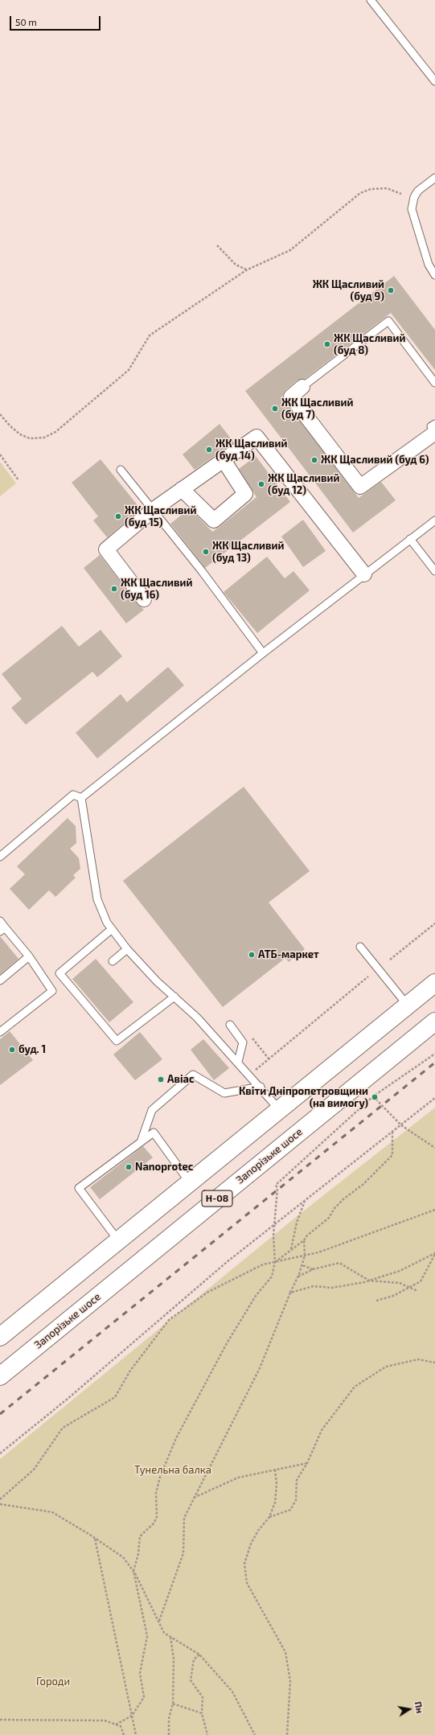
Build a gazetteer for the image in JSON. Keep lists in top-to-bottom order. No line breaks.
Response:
{"streets":{"main road":["Запорізьке шосе","Н-08"]},"parks":["Тунельна балка","Городи"],"places":["ЖК Щасливий (буд 9)","ЖК Щасливий (буд 8)","ЖК Щасливий (буд 7)","ЖК Щасливий (буд 14)","ЖК Щасливий (буд 6)","ЖК Щасливий (буд 12)","ЖК Щасливий (буд 15)","ЖК Щасливий (буд 13)","ЖК Щасливий (буд 16)","АТБ-маркет","буд. 1","Авіас","Квіти Дніпропетровщини (на вимогу)","Nanoprotec"],"scale_bar":"50 m","north":"right"}
